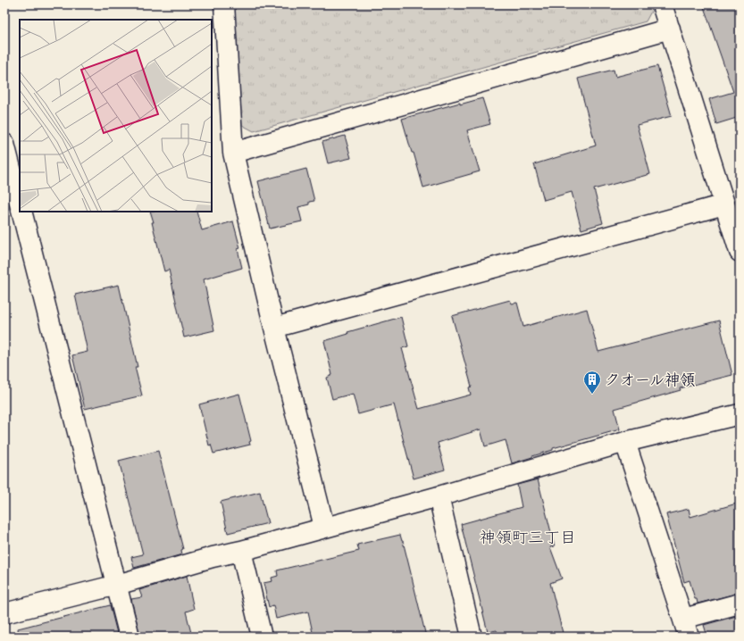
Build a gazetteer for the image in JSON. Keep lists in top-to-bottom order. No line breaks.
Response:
{"districts":["神領町三丁目"],"places":{"building":["クオール神領"]}}
